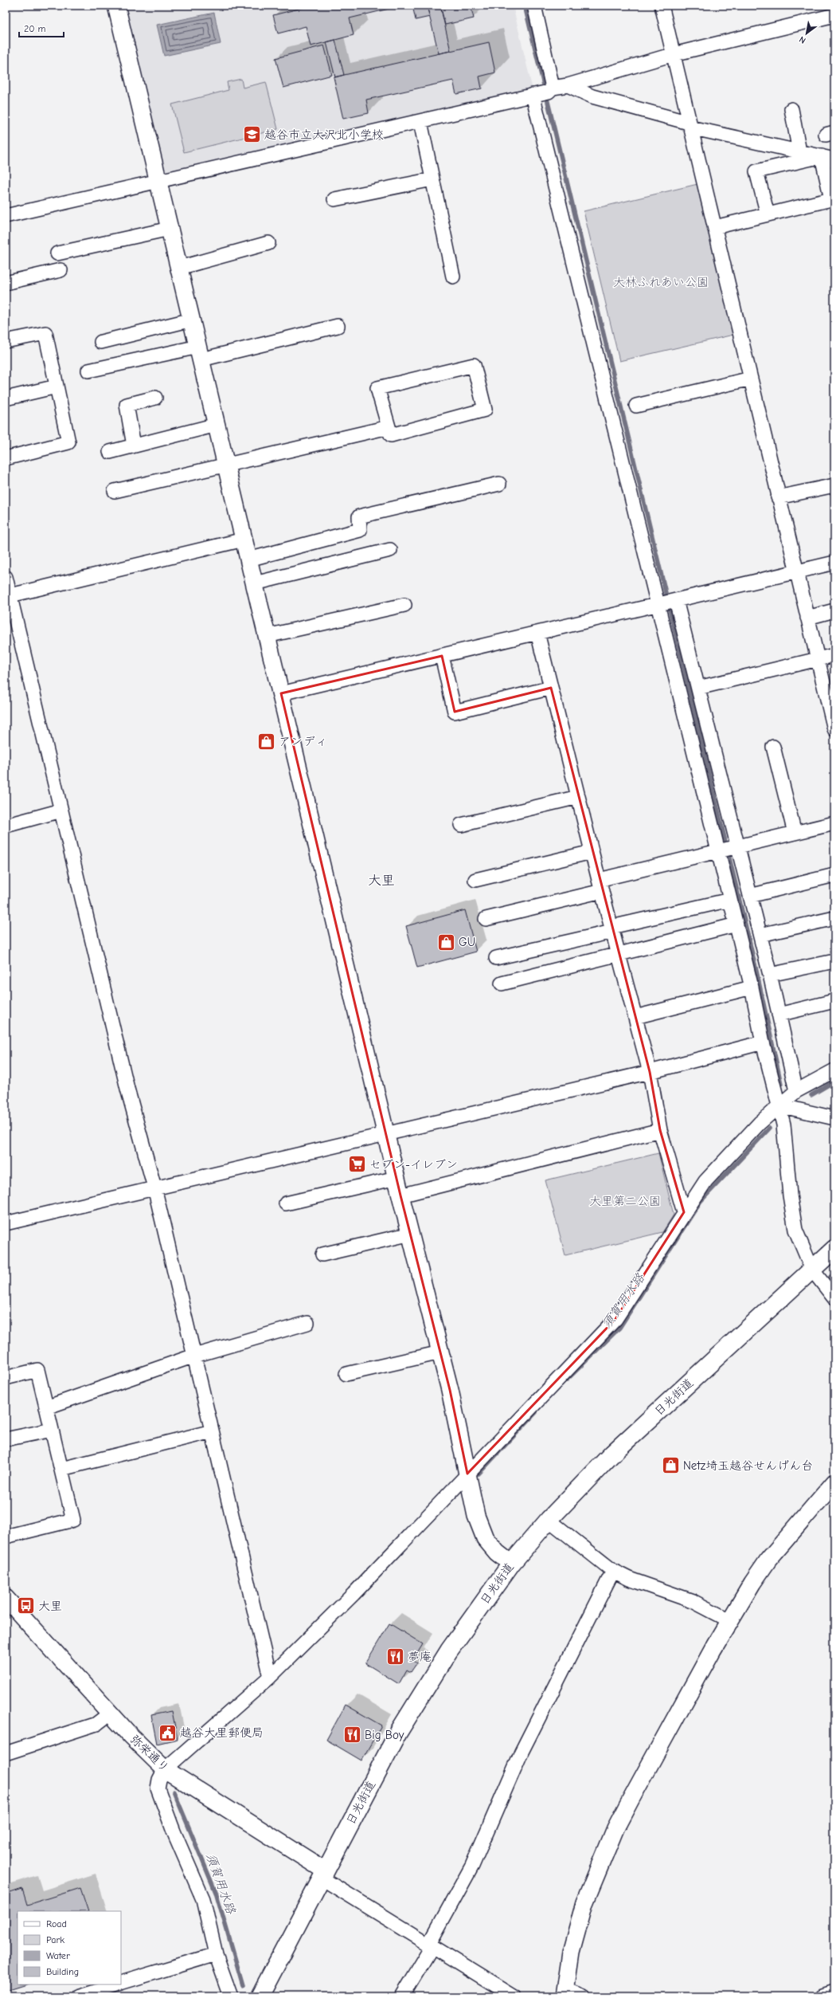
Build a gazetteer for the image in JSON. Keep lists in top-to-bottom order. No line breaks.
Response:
{"streets":{"main road":["日光街道"],"street":["弥栄通り"]},"crossings":[["日光街道","弥栄通り"]],"districts":["大里"],"water":["須賀用水路"],"parks":["大林ふれあい公園","大里第二公園"],"places":{"school or university":["越谷市立大沢北小学校"],"shop":["アンディ","GU","Netz埼玉越谷せんげん台"],"supermarket":["セブン-イレブン"],"bus stop":["大里"],"restaurant":["夢庵","Big Boy"],"public building":["越谷大里郵便局"]},"legend":["Road","Park","Water","Building"],"scale_bar":"20 m","north":"bottom left"}
